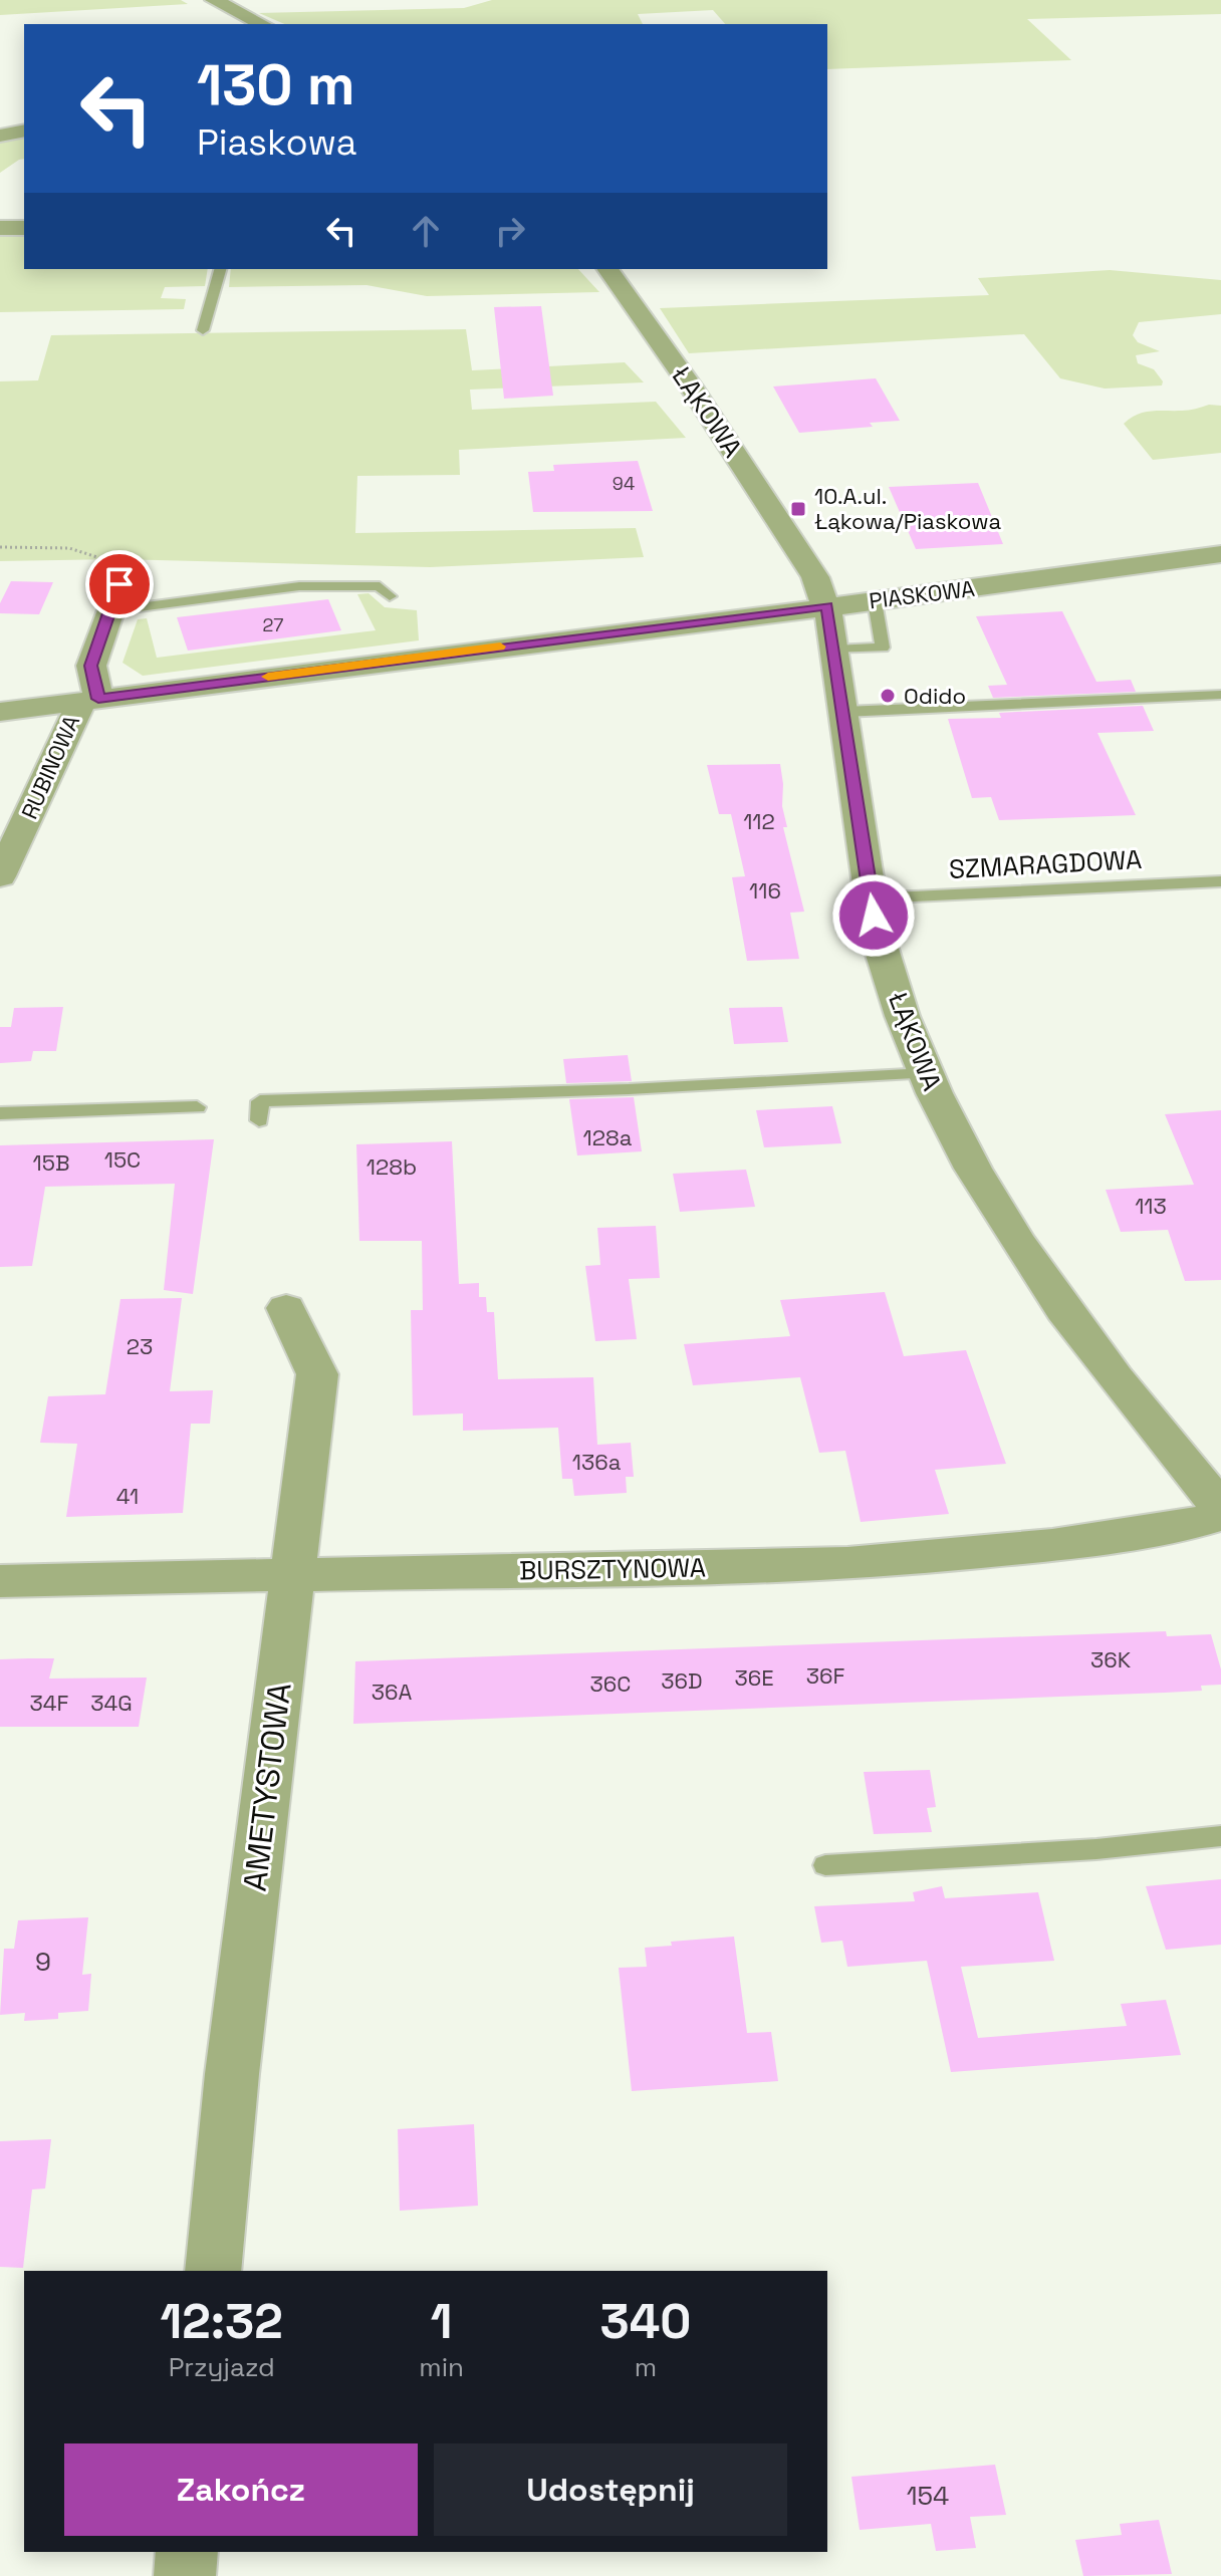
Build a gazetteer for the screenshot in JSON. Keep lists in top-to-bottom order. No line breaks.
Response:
{"streets":{"street":["ŁĄKOWA","PIASKOWA","RUBINOWA","BURSZTYNOWA","AMETYSTOWA"],"lane":["SZMARAGDOWA"]},"crossings":[["ŁĄKOWA","PIASKOWA"],["ŁĄKOWA","SZMARAGDOWA"],["PIASKOWA","RUBINOWA"],["BURSZTYNOWA","AMETYSTOWA"]],"places":{"transit":["10.A.ul. Łąkowa/Piaskowa"],"other":["Odido"]},"house_numbers":["94","27","112","116","128a","15C","15B","128b","113","23","136a","41","36K","36F","36E","36D","36C","36A","34F","34G","9","154"],"page":{"turn":["130 m","Piaskowa"],"eta":["12:32","Przyjazd","1","min","340","m"],"buttons":["Zakończ","Udostępnij"]}}
